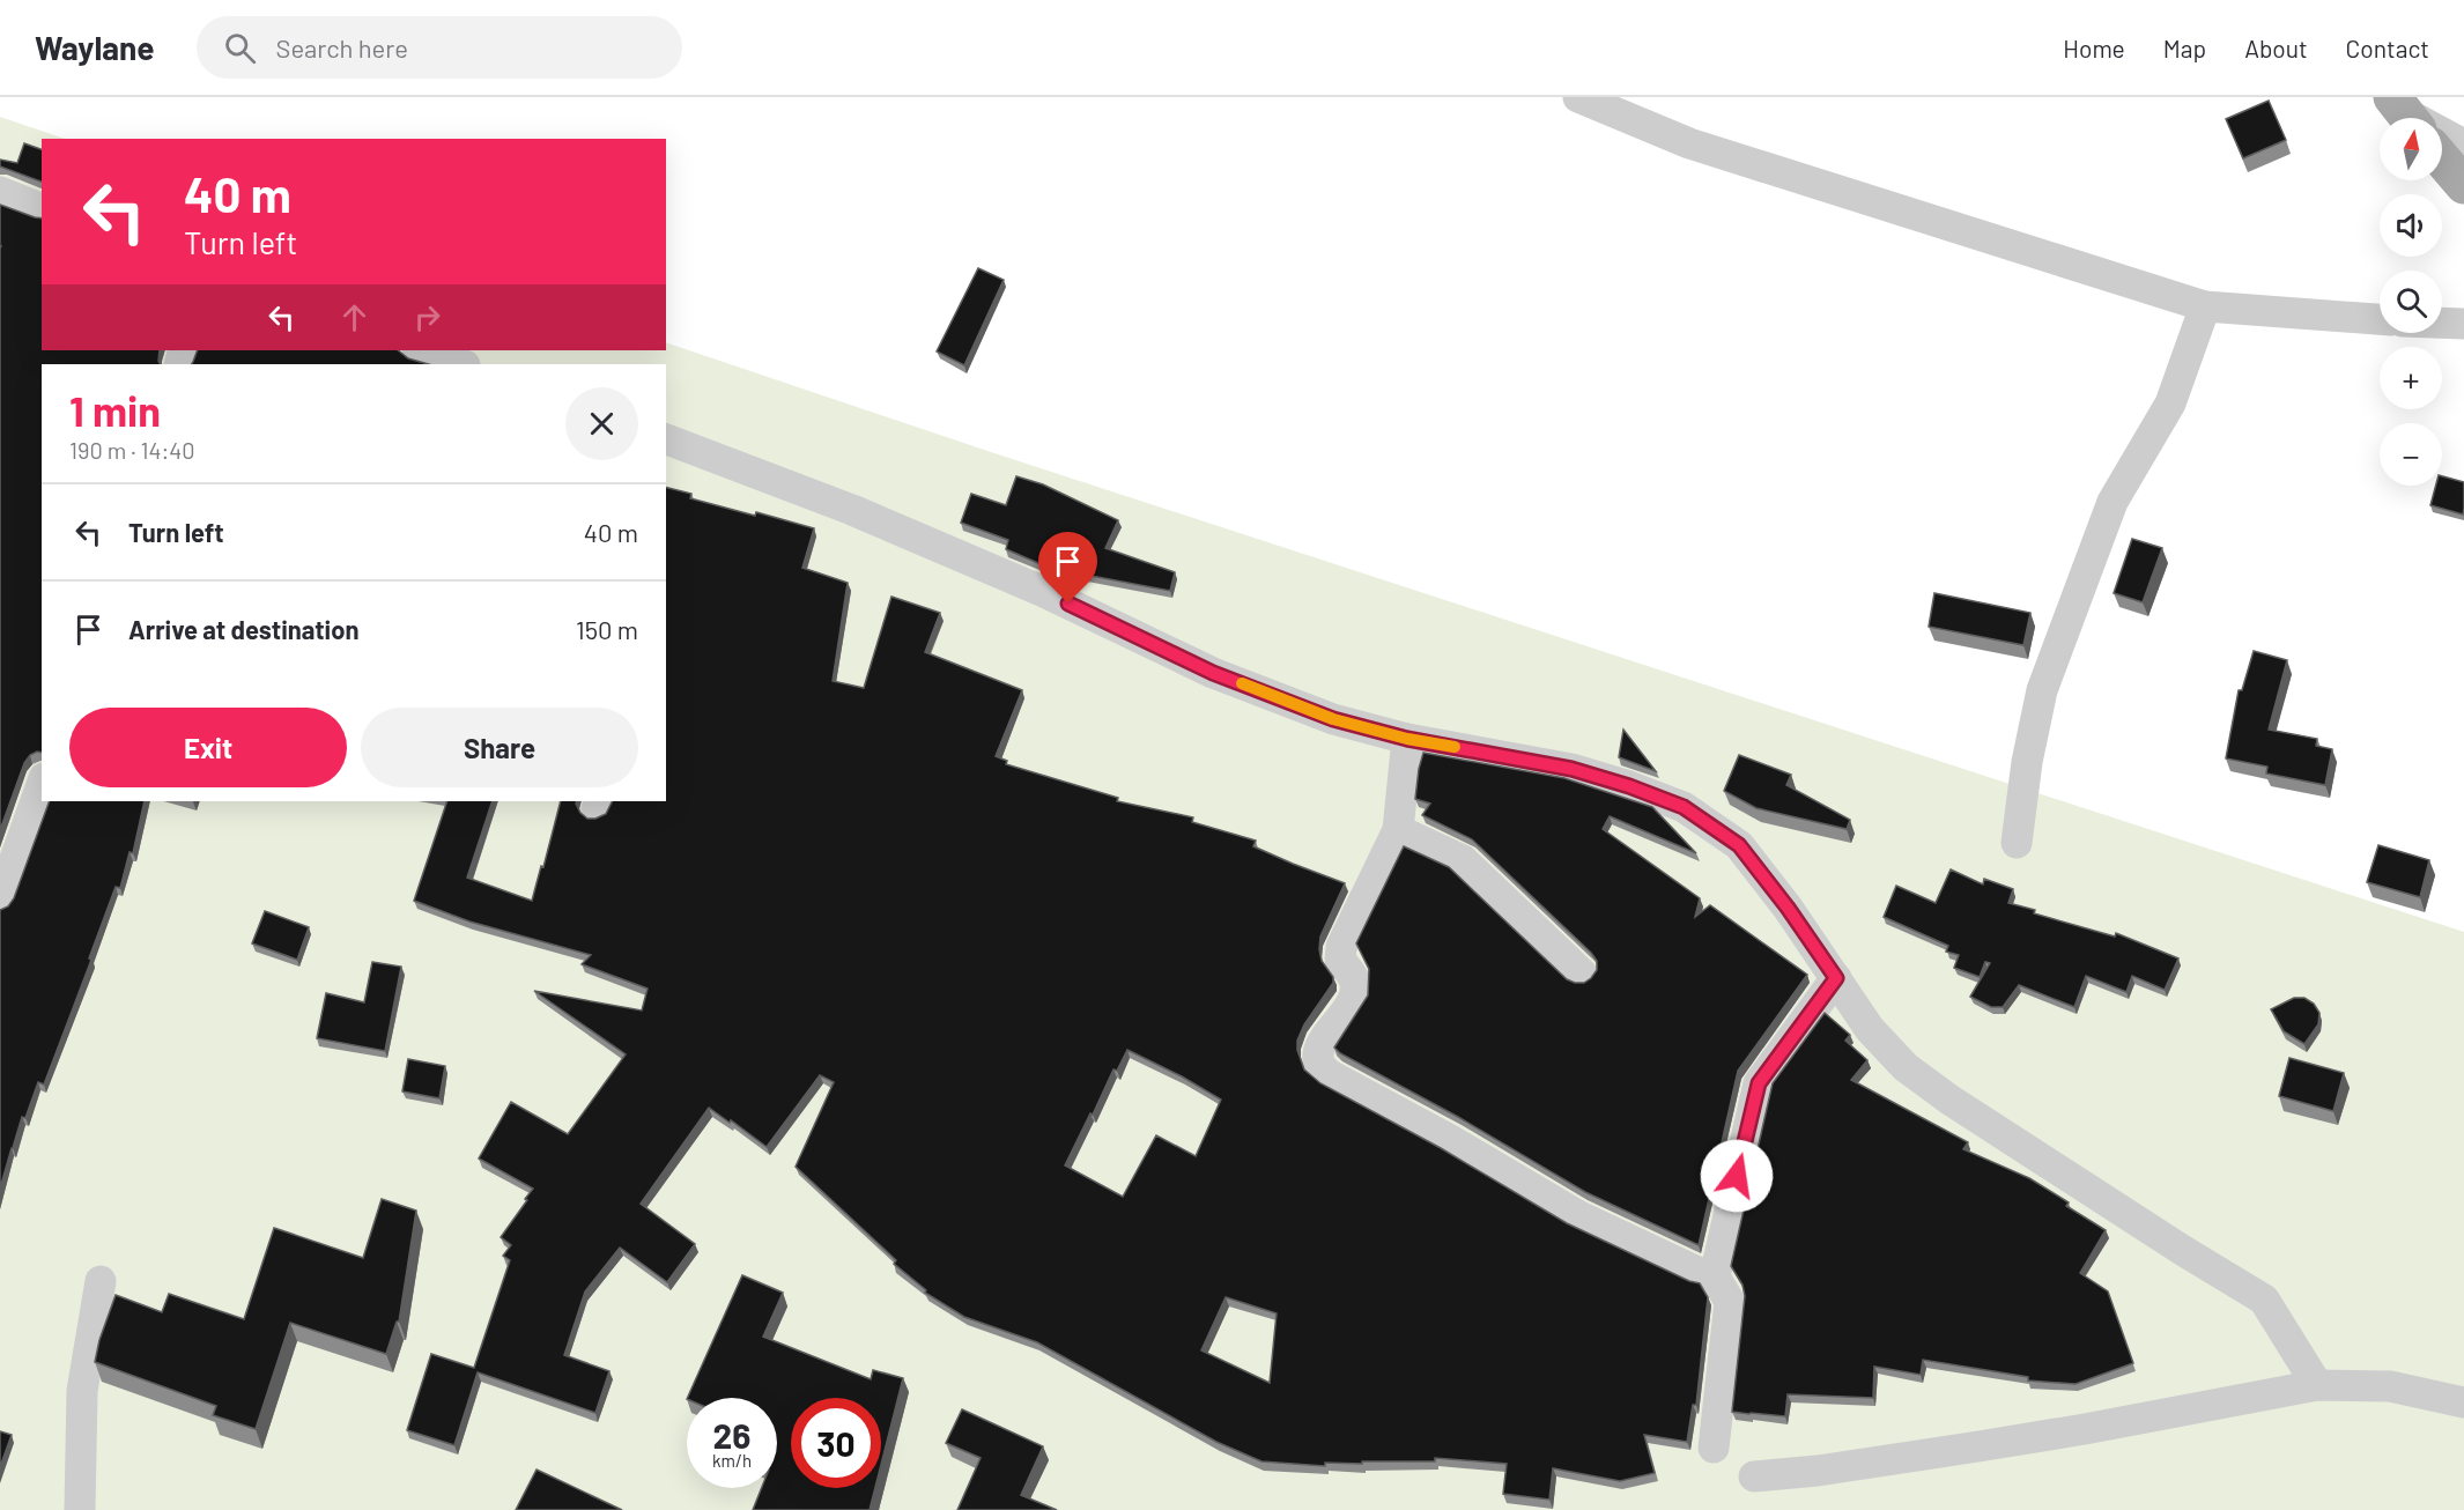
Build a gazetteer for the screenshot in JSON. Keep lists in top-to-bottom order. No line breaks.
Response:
{"north":"top","page":{"header":"Waylane","search":"Search here","nav":["Home","Map","About","Contact"],"map_buttons":["+","−"],"turn":["40 m","Turn left"],"heading":["1 min","190 m · 14:40"],"list":[{"name":"Turn left","value":"40 m"},{"name":"Arrive at destination","value":"150 m"}],"buttons":["Exit","Share"],"speed":"26 km/h","limit":"30"}}
